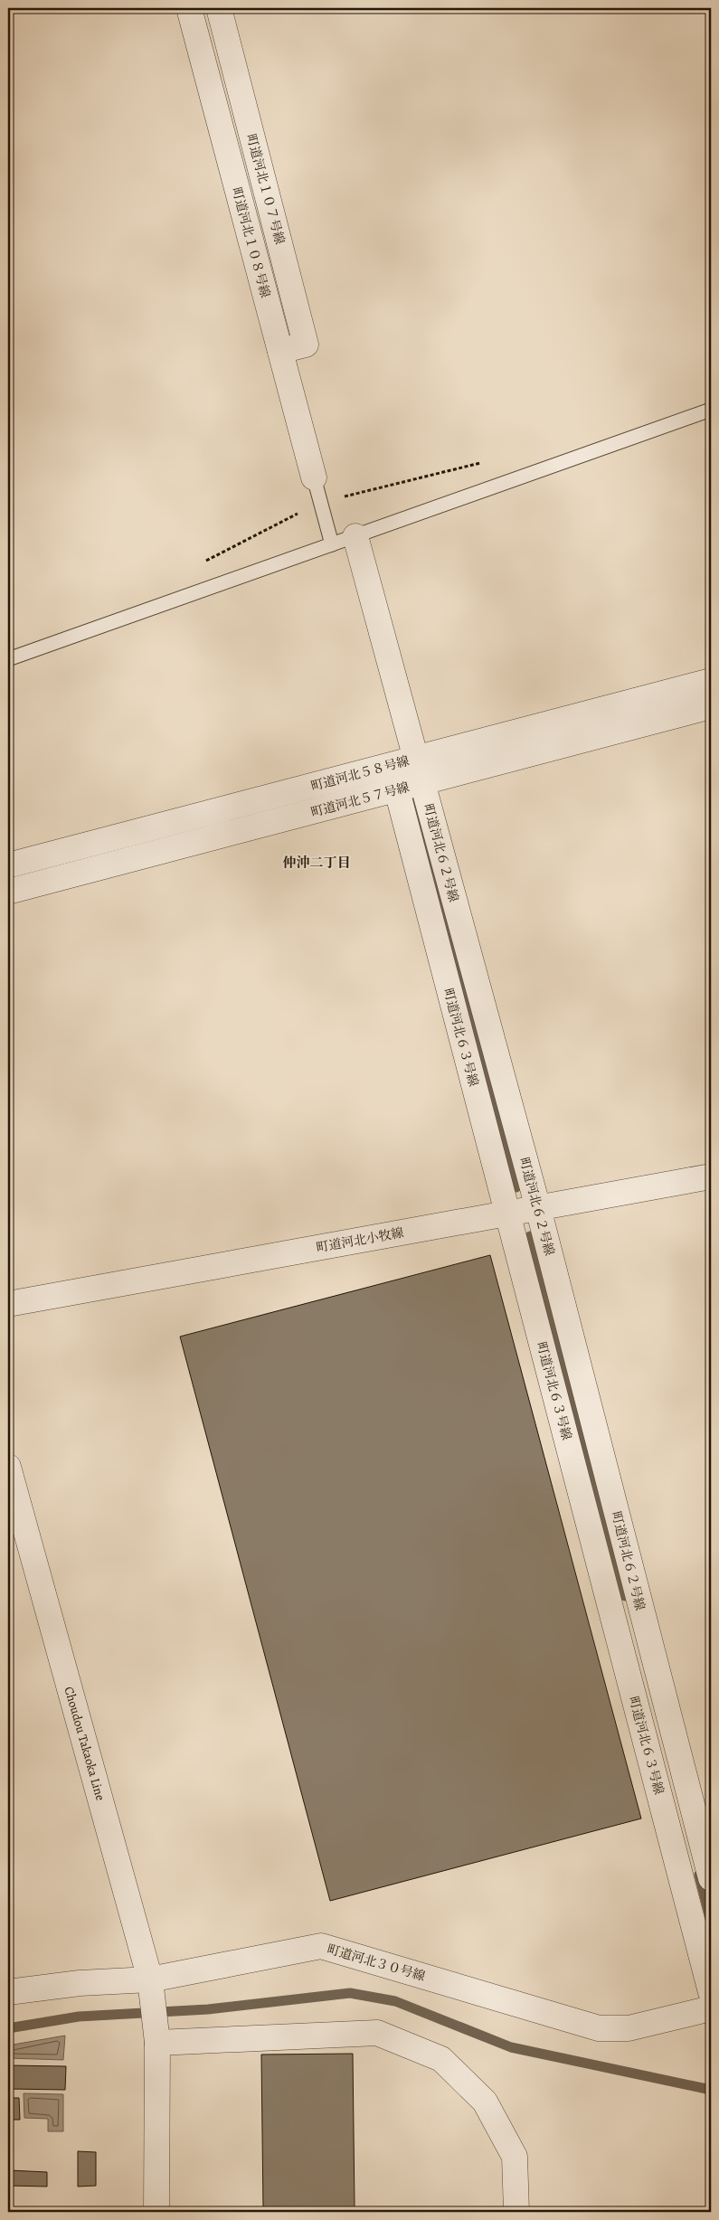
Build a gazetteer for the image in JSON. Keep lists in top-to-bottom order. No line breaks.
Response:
{"streets":{"street":["町道河北１０７号線","町道河北１０８号線","町道河北５８号線","町道河北５７号線","町道河北６２号線","町道河北６３号線","町道河北小牧線","Choudou Takaoka Line","町道河北３０号線"]},"crossings":[["町道河北１０７号線","町道河北１０８号線"],["町道河北５８号線","町道河北５７号線"],["町道河北５８号線","町道河北６２号線"],["町道河北５７号線","町道河北６２号線"],["町道河北５７号線","町道河北６３号線"],["町道河北６２号線","町道河北小牧線"],["町道河北６３号線","町道河北小牧線"],["Choudou Takaoka Line","町道河北３０号線"]],"districts":["仲沖二丁目"]}
